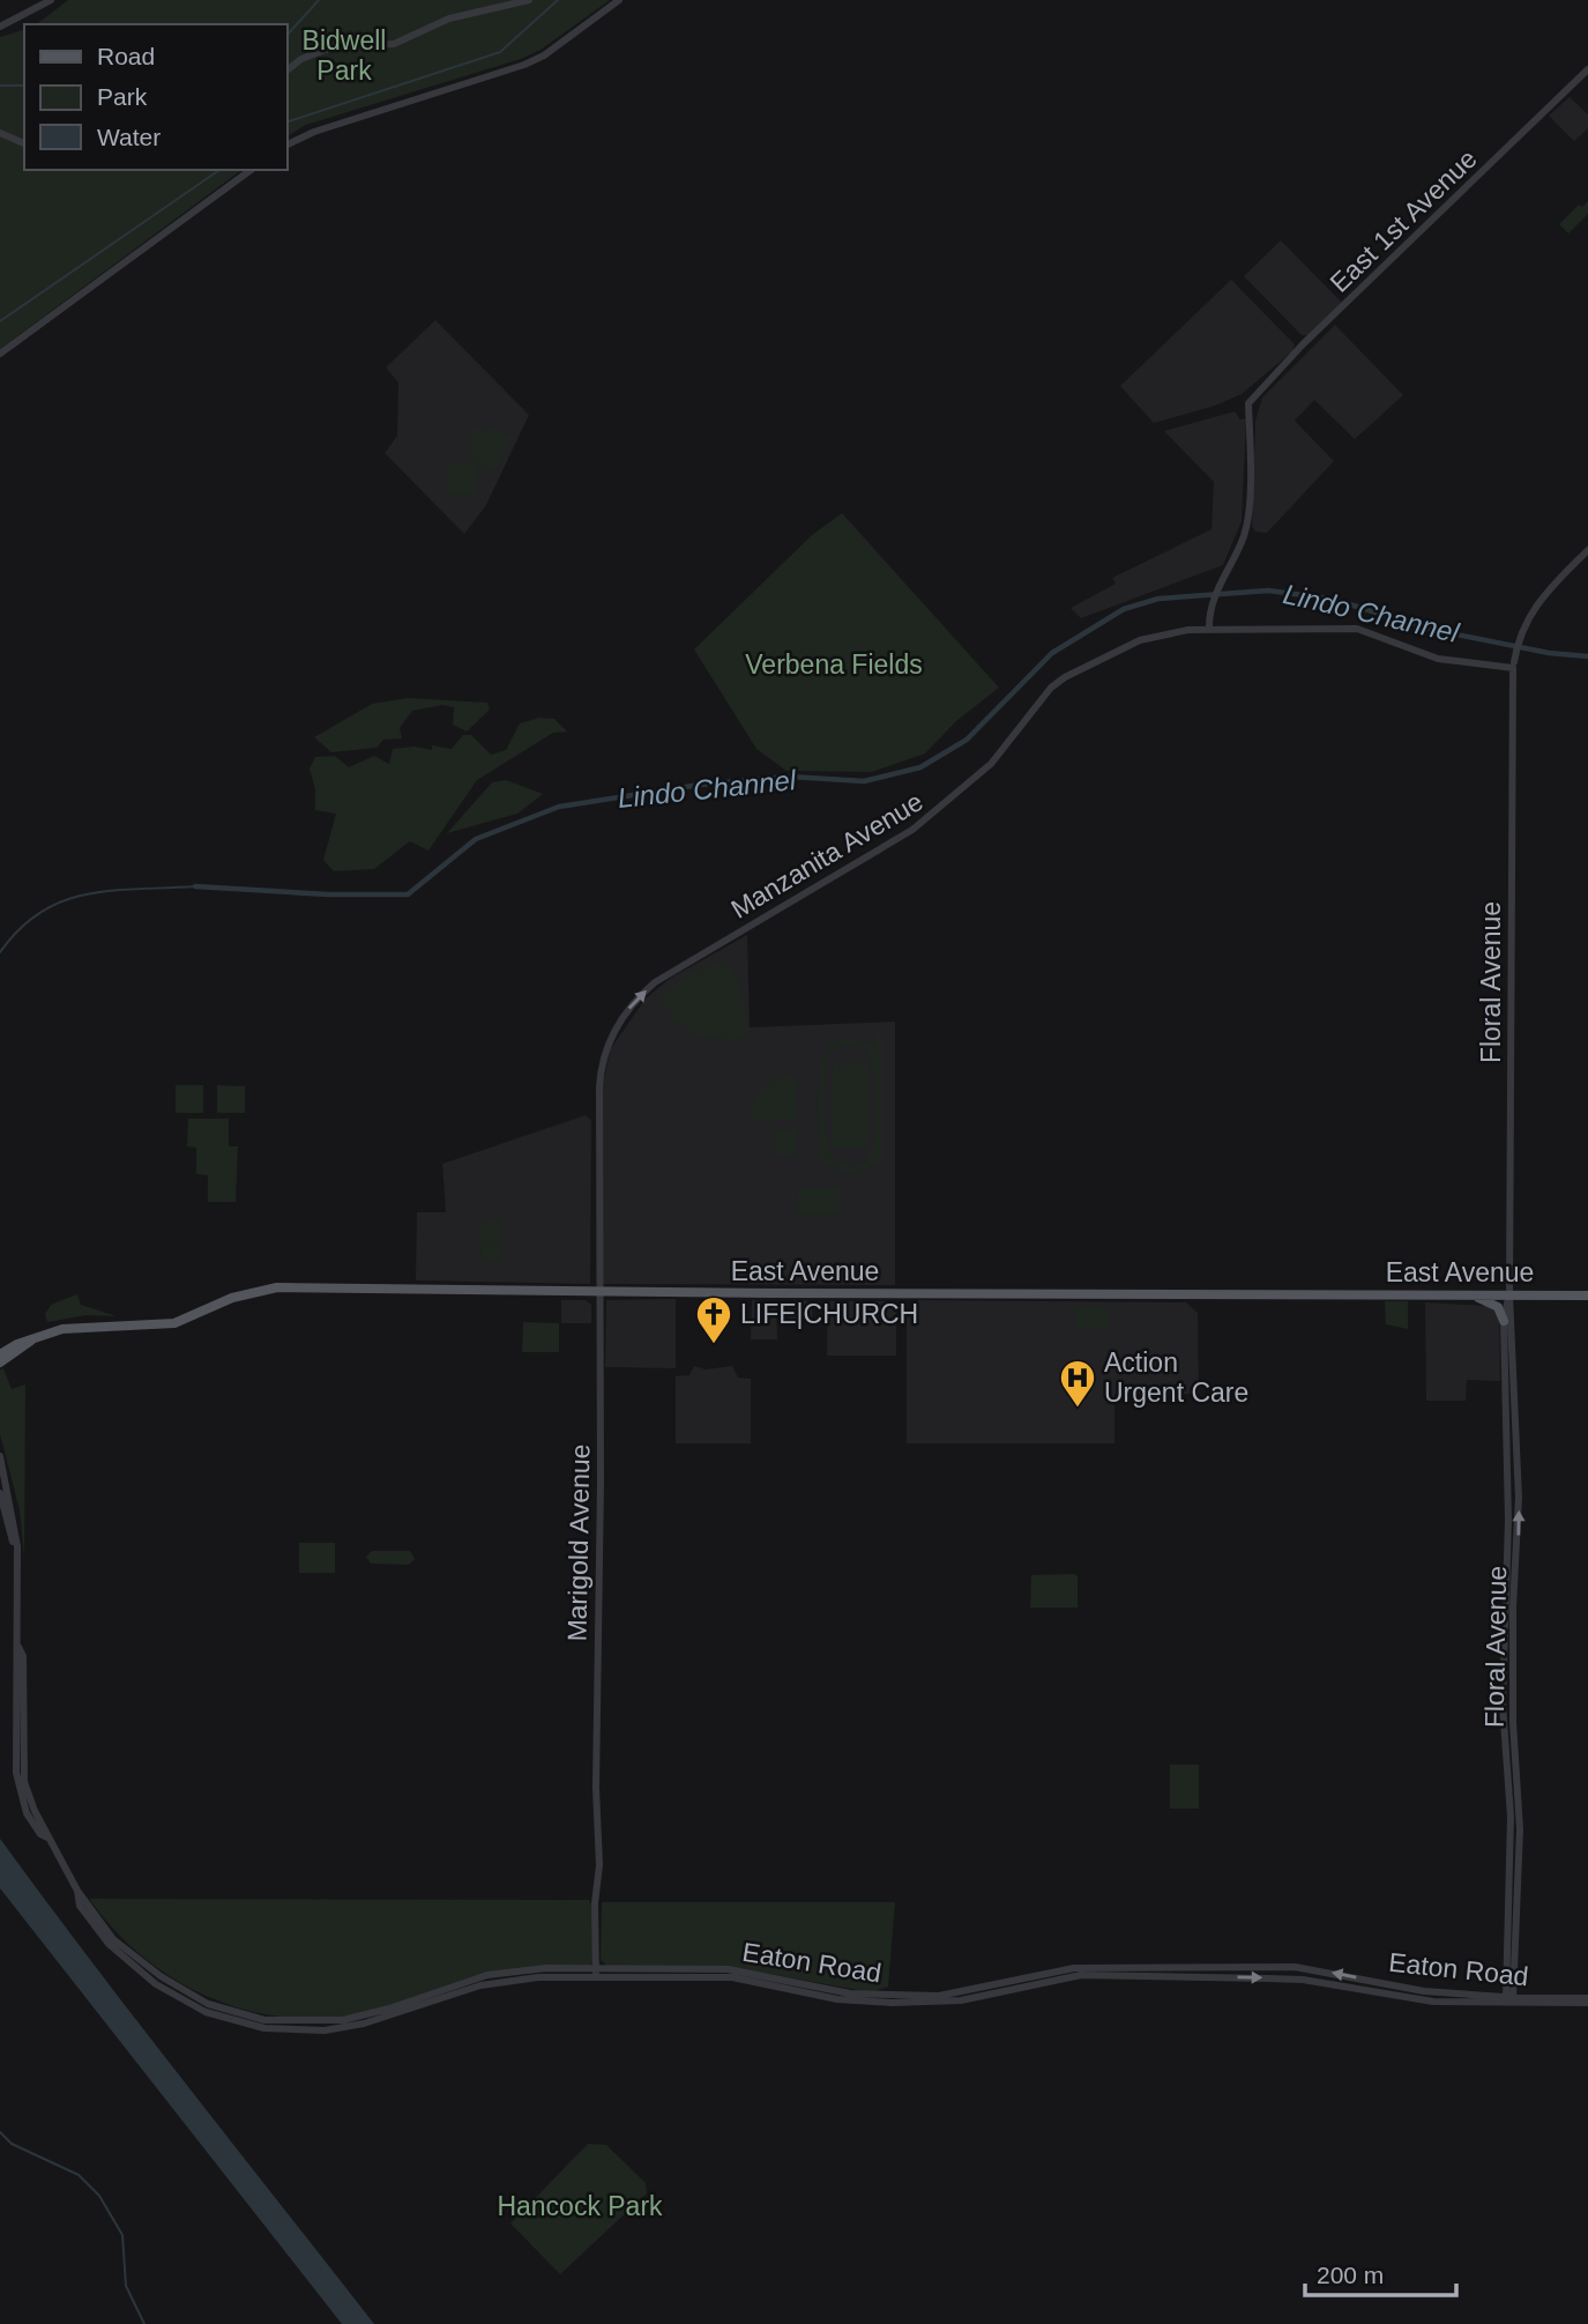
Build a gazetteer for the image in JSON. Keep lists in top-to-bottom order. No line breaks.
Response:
{"streets":{"main road":["East Avenue"],"street":["East 1st Avenue","Manzanita Avenue","Floral Avenue","Marigold Avenue","Eaton Road"]},"crossings":[["East 1st Avenue","Manzanita Avenue"],["Manzanita Avenue","Floral Avenue"],["Manzanita Avenue","Marigold Avenue"],["Floral Avenue","East Avenue"],["Floral Avenue","Eaton Road"],["East Avenue","Marigold Avenue"],["Marigold Avenue","Eaton Road"]],"one_way":["Manzanita Avenue"],"water":["Lindo Channel"],"parks":["Bidwell Park","Verbena Fields","Hancock Park"],"places":{"church":["LIFE|CHURCH"],"hospital":["Action Urgent Care"]},"legend":["Road","Park","Water"],"scale_bar":"200 m"}
